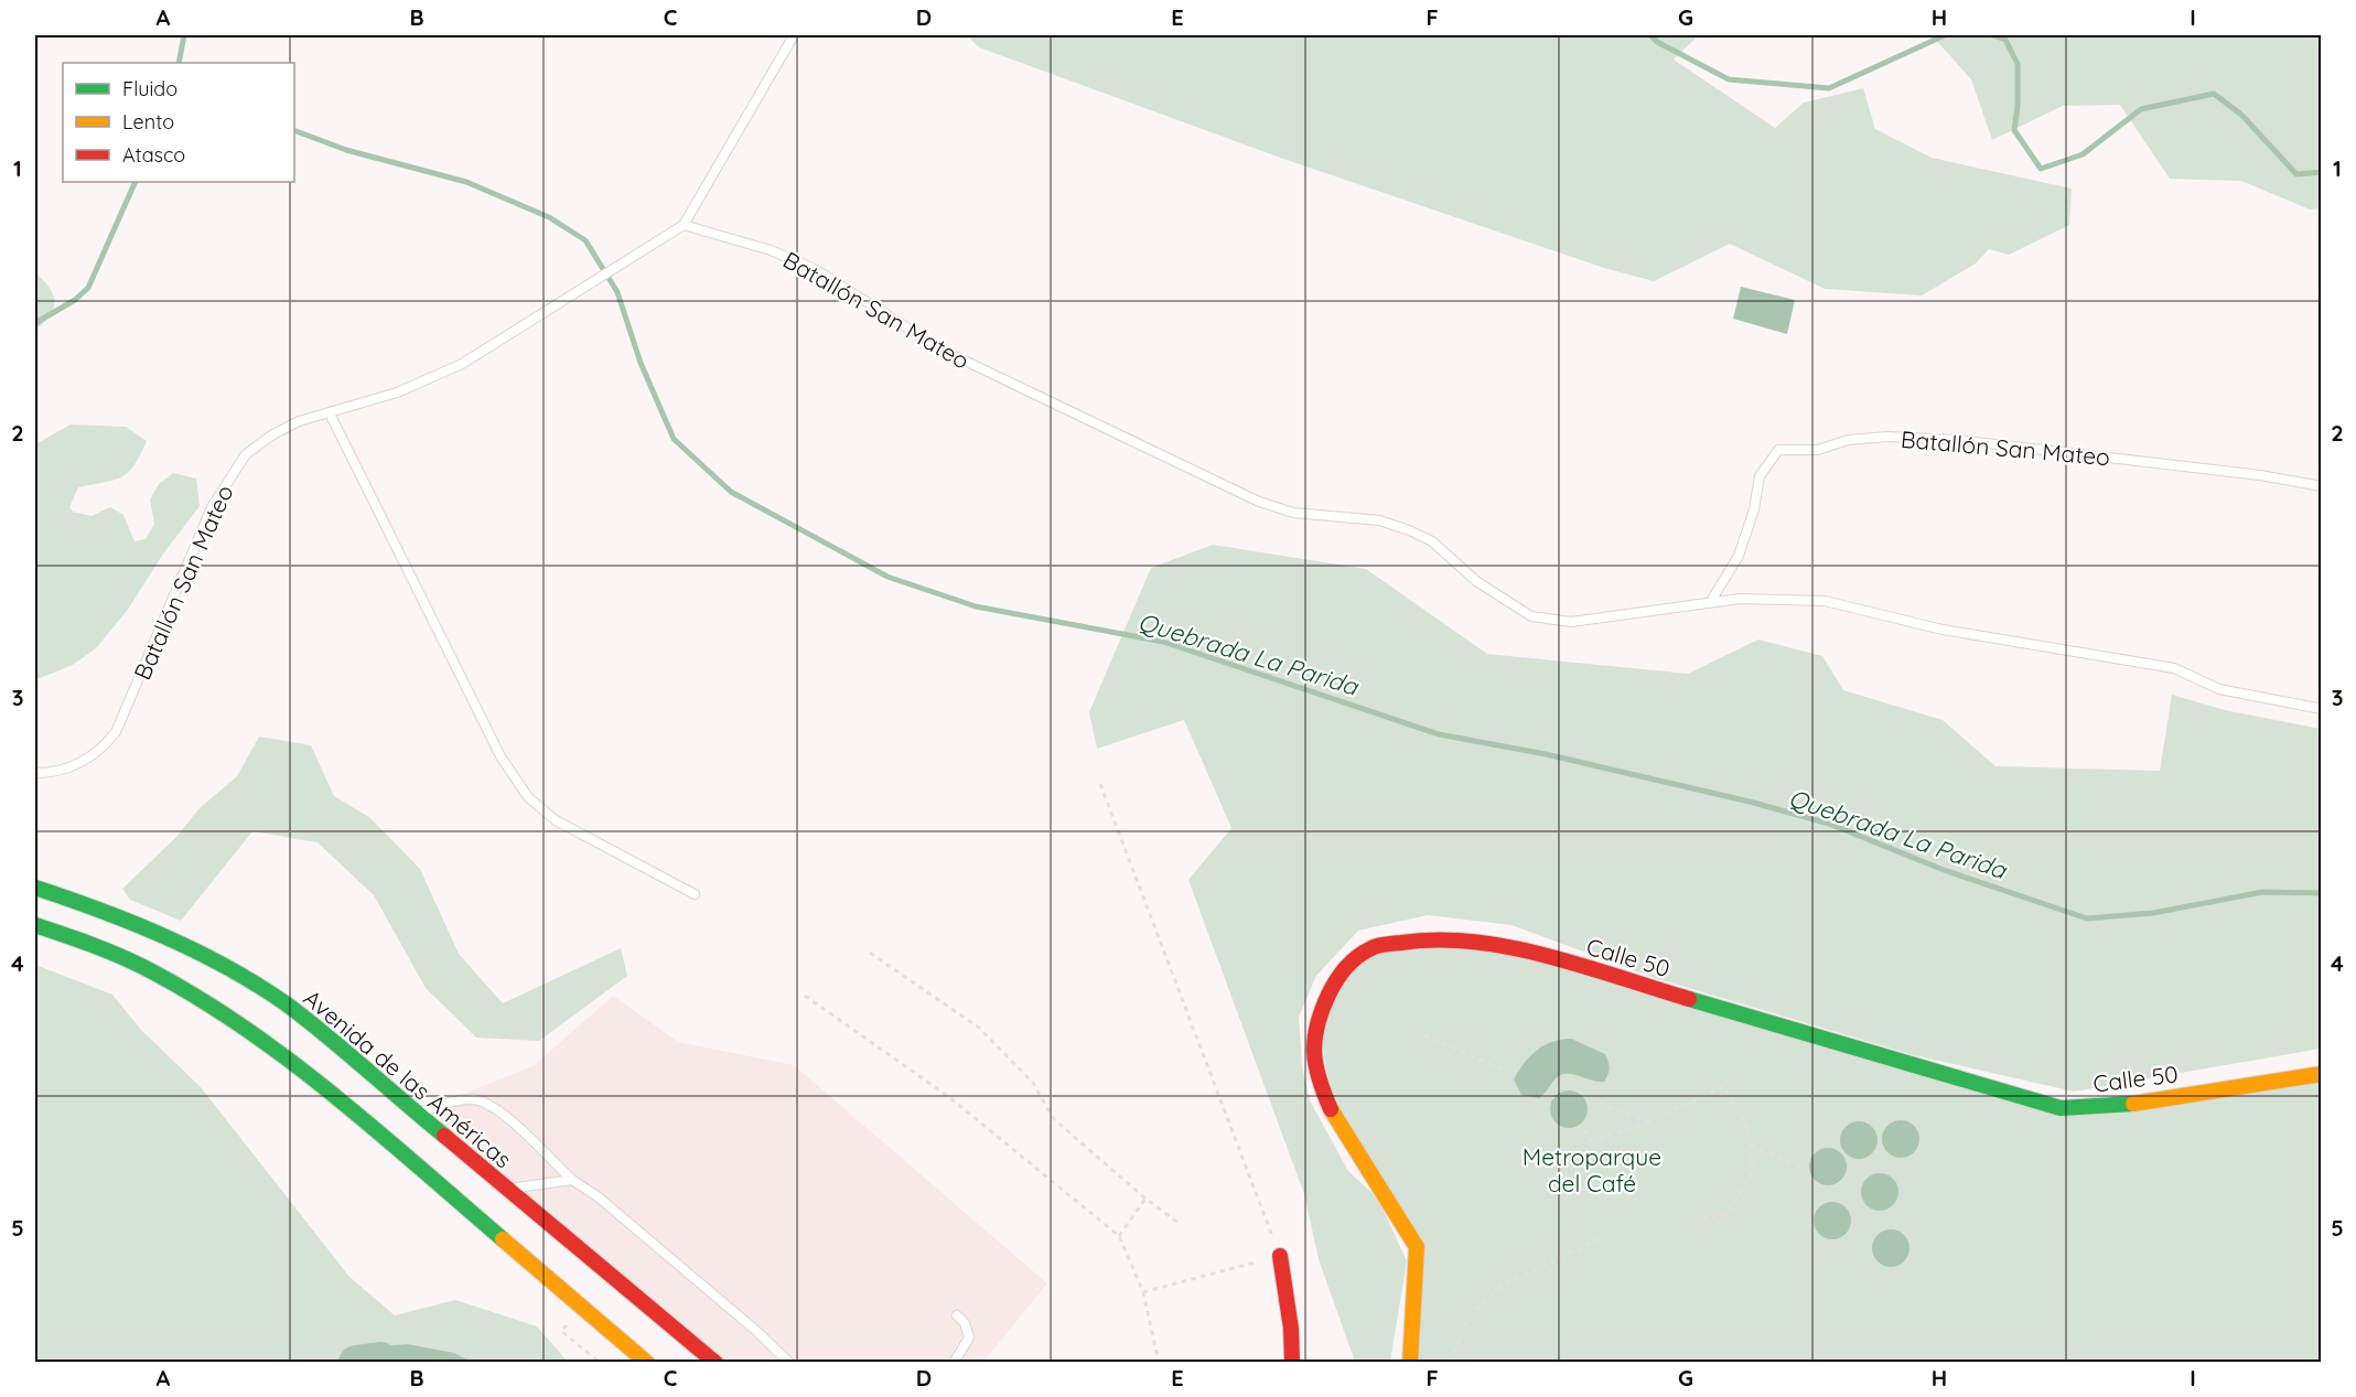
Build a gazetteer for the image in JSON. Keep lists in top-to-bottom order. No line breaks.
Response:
{"streets":{"main road":["Calle 50","Avenida de las Américas"],"lane":["Batallón San Mateo"]},"water":["Quebrada La Parida"],"parks":["Metroparque del Café"],"legend":["Fluido","Lento","Atasco"],"grid":{"columns":["A","B","C","D","E","F","G","H","I"],"rows":["1","2","3","4","5"]}}
